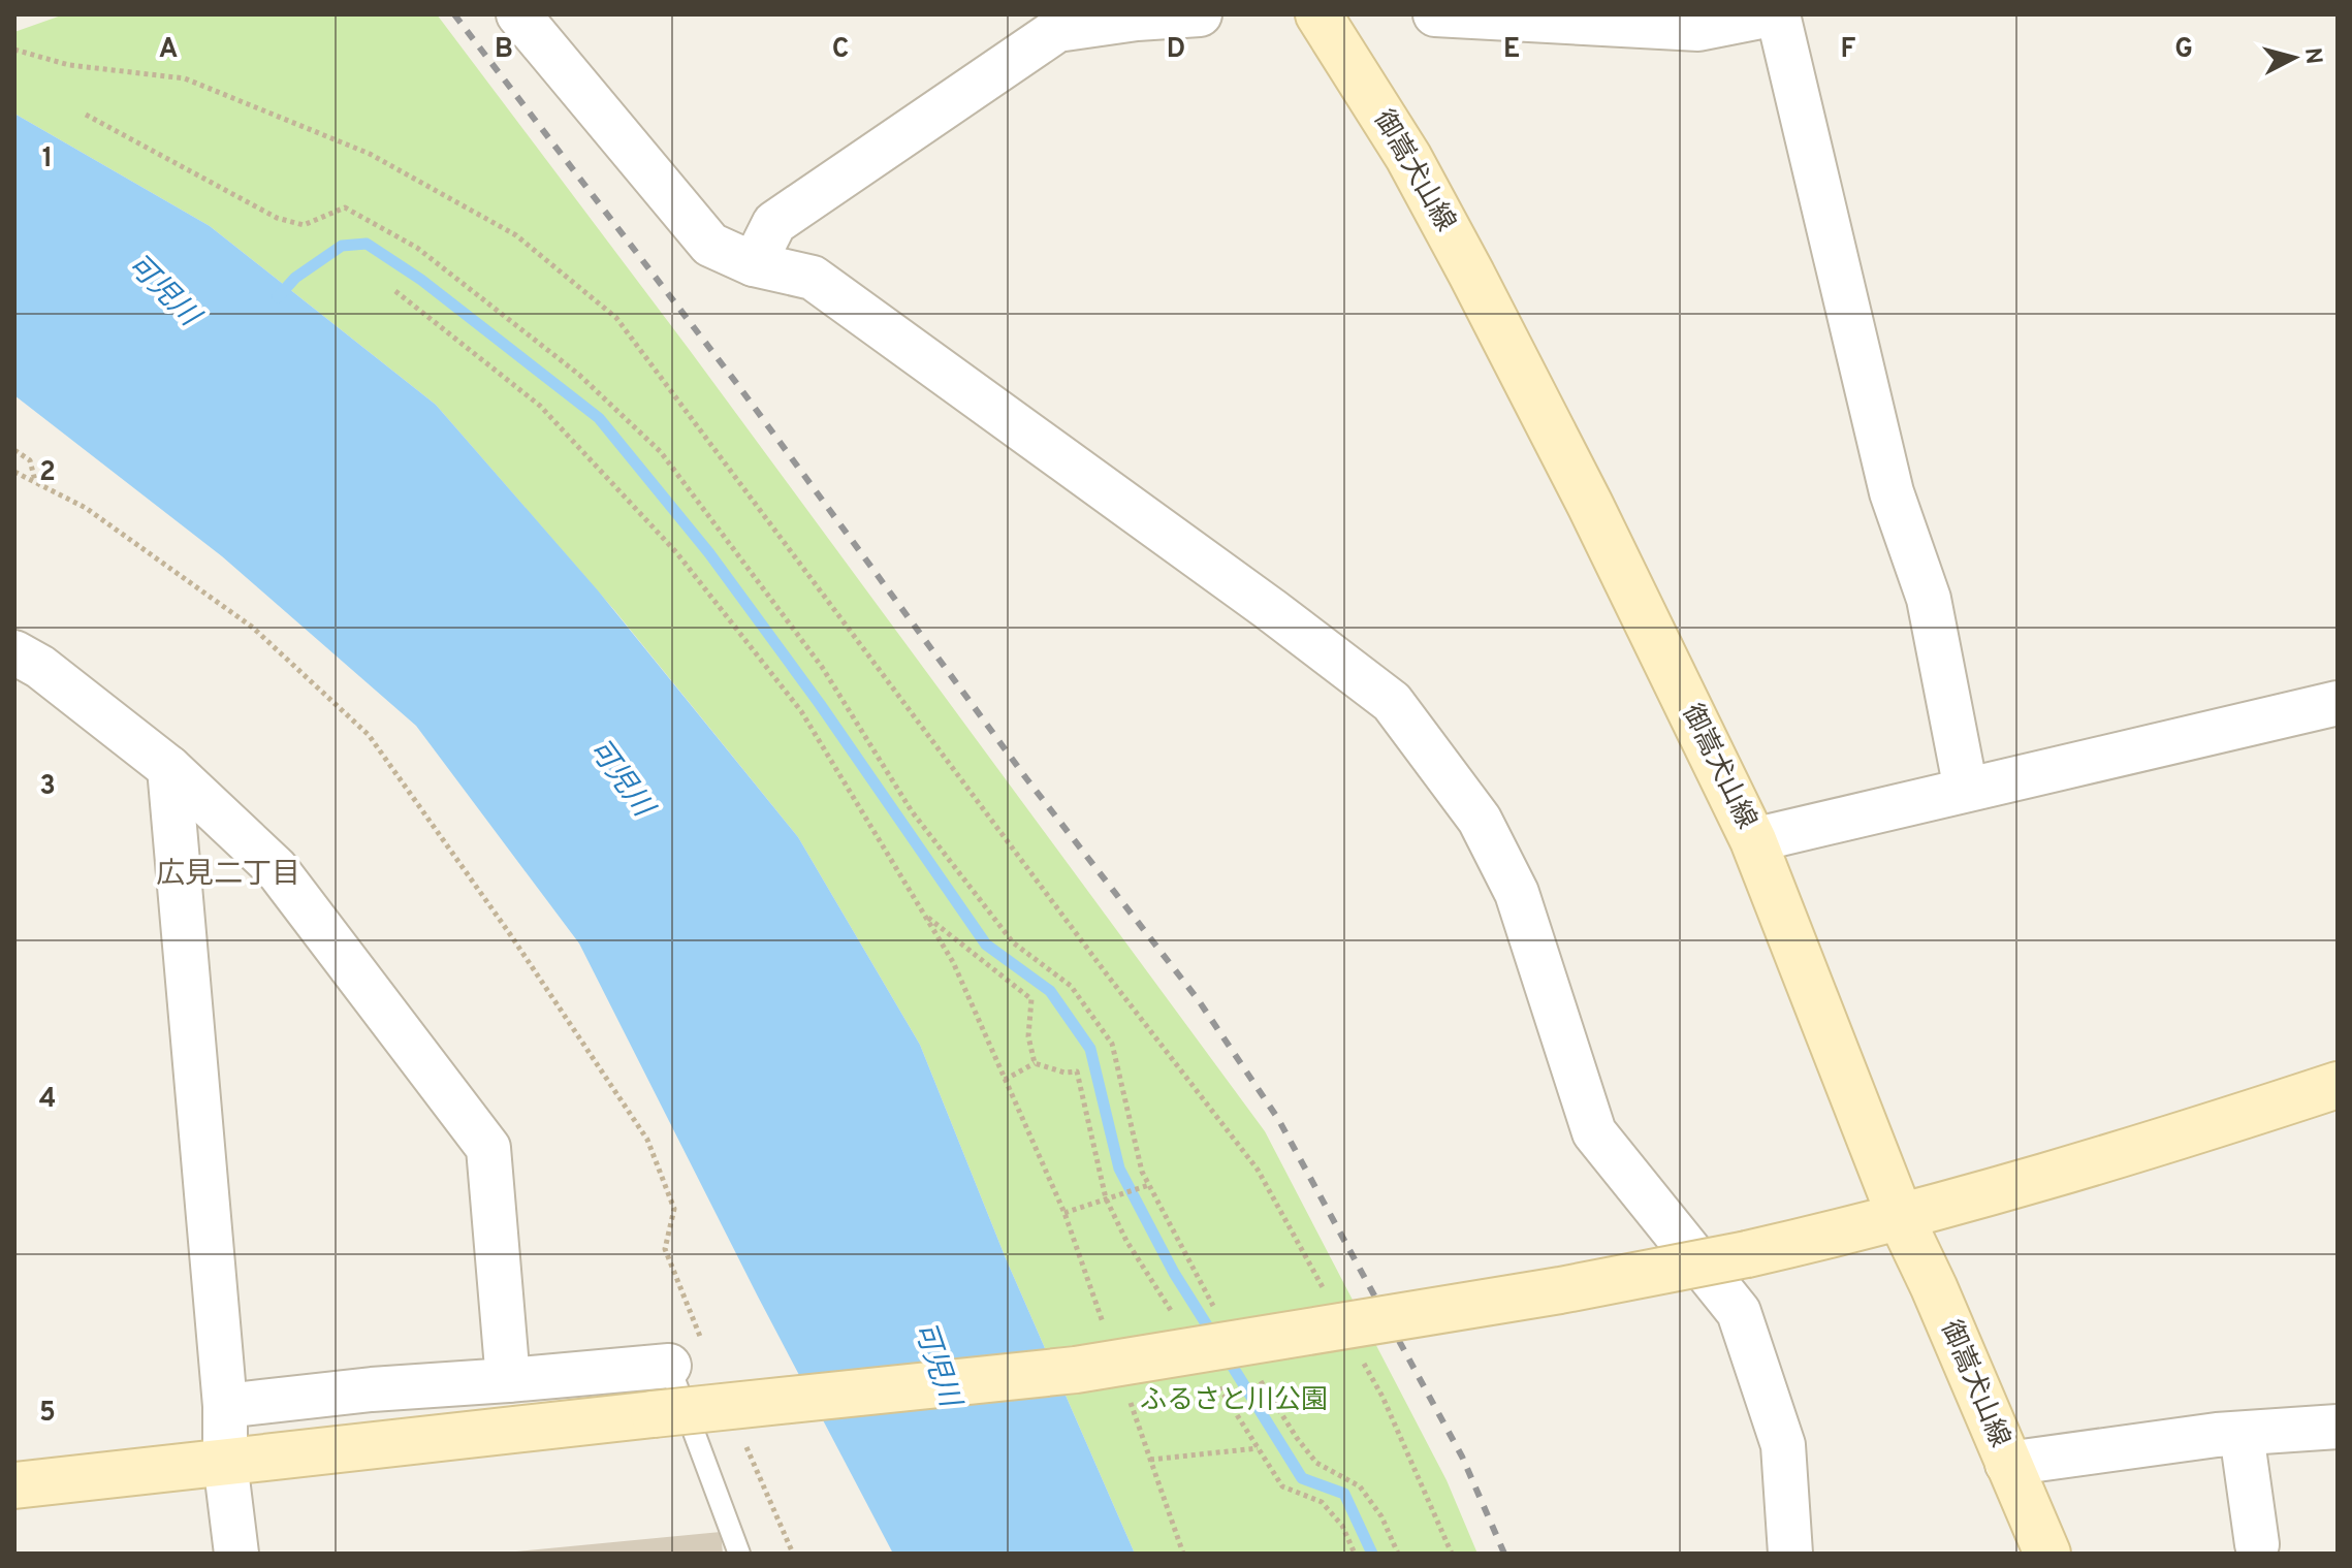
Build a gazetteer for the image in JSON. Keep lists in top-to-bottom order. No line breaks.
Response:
{"streets":{"street":["御嵩犬山線"]},"districts":["広見二丁目"],"water":["可児川"],"parks":["ふるさと川公園"],"north":"right","grid":{"columns":["A","B","C","D","E","F","G"],"rows":["1","2","3","4","5"]}}
